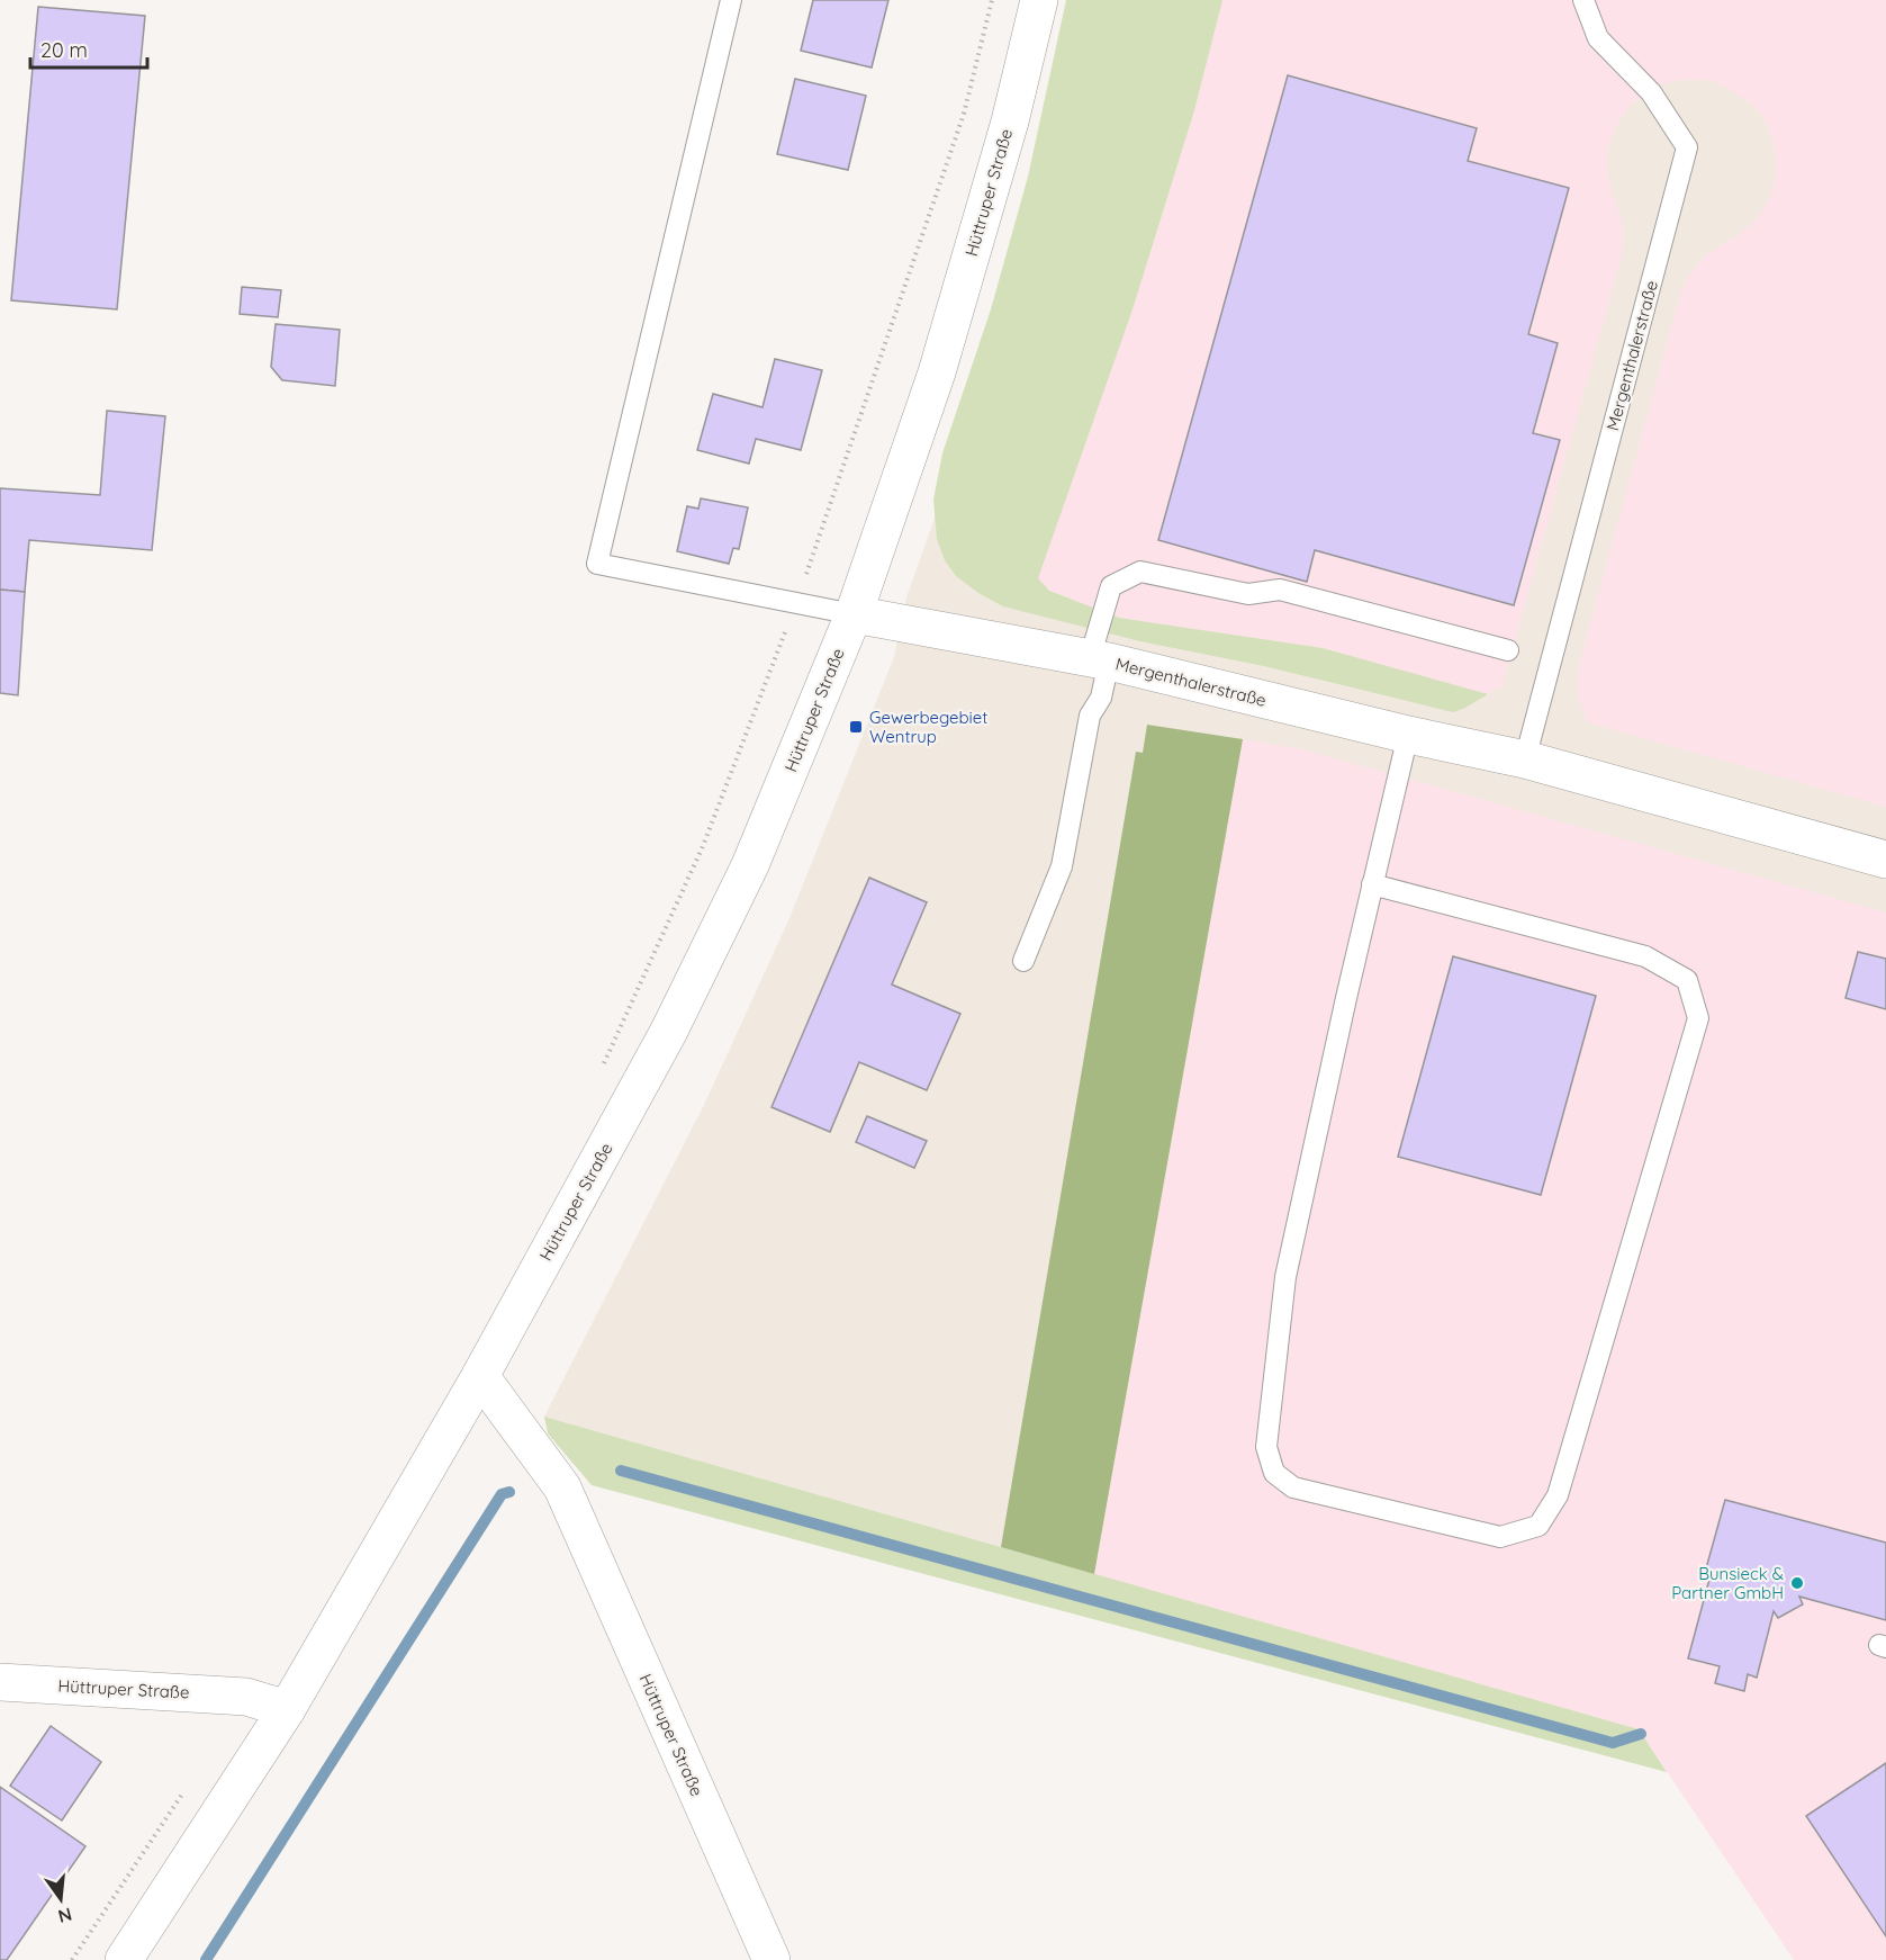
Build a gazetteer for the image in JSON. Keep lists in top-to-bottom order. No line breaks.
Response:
{"streets":{"main road":["Hüttruper Straße","Mergenthalerstraße"]},"crossings":[["Hüttruper Straße","Mergenthalerstraße"]],"places":{"transit":["Gewerbegebiet Wentrup"],"other":["Bunsieck & Partner GmbH"]},"scale_bar":"20 m","north":"bottom"}
